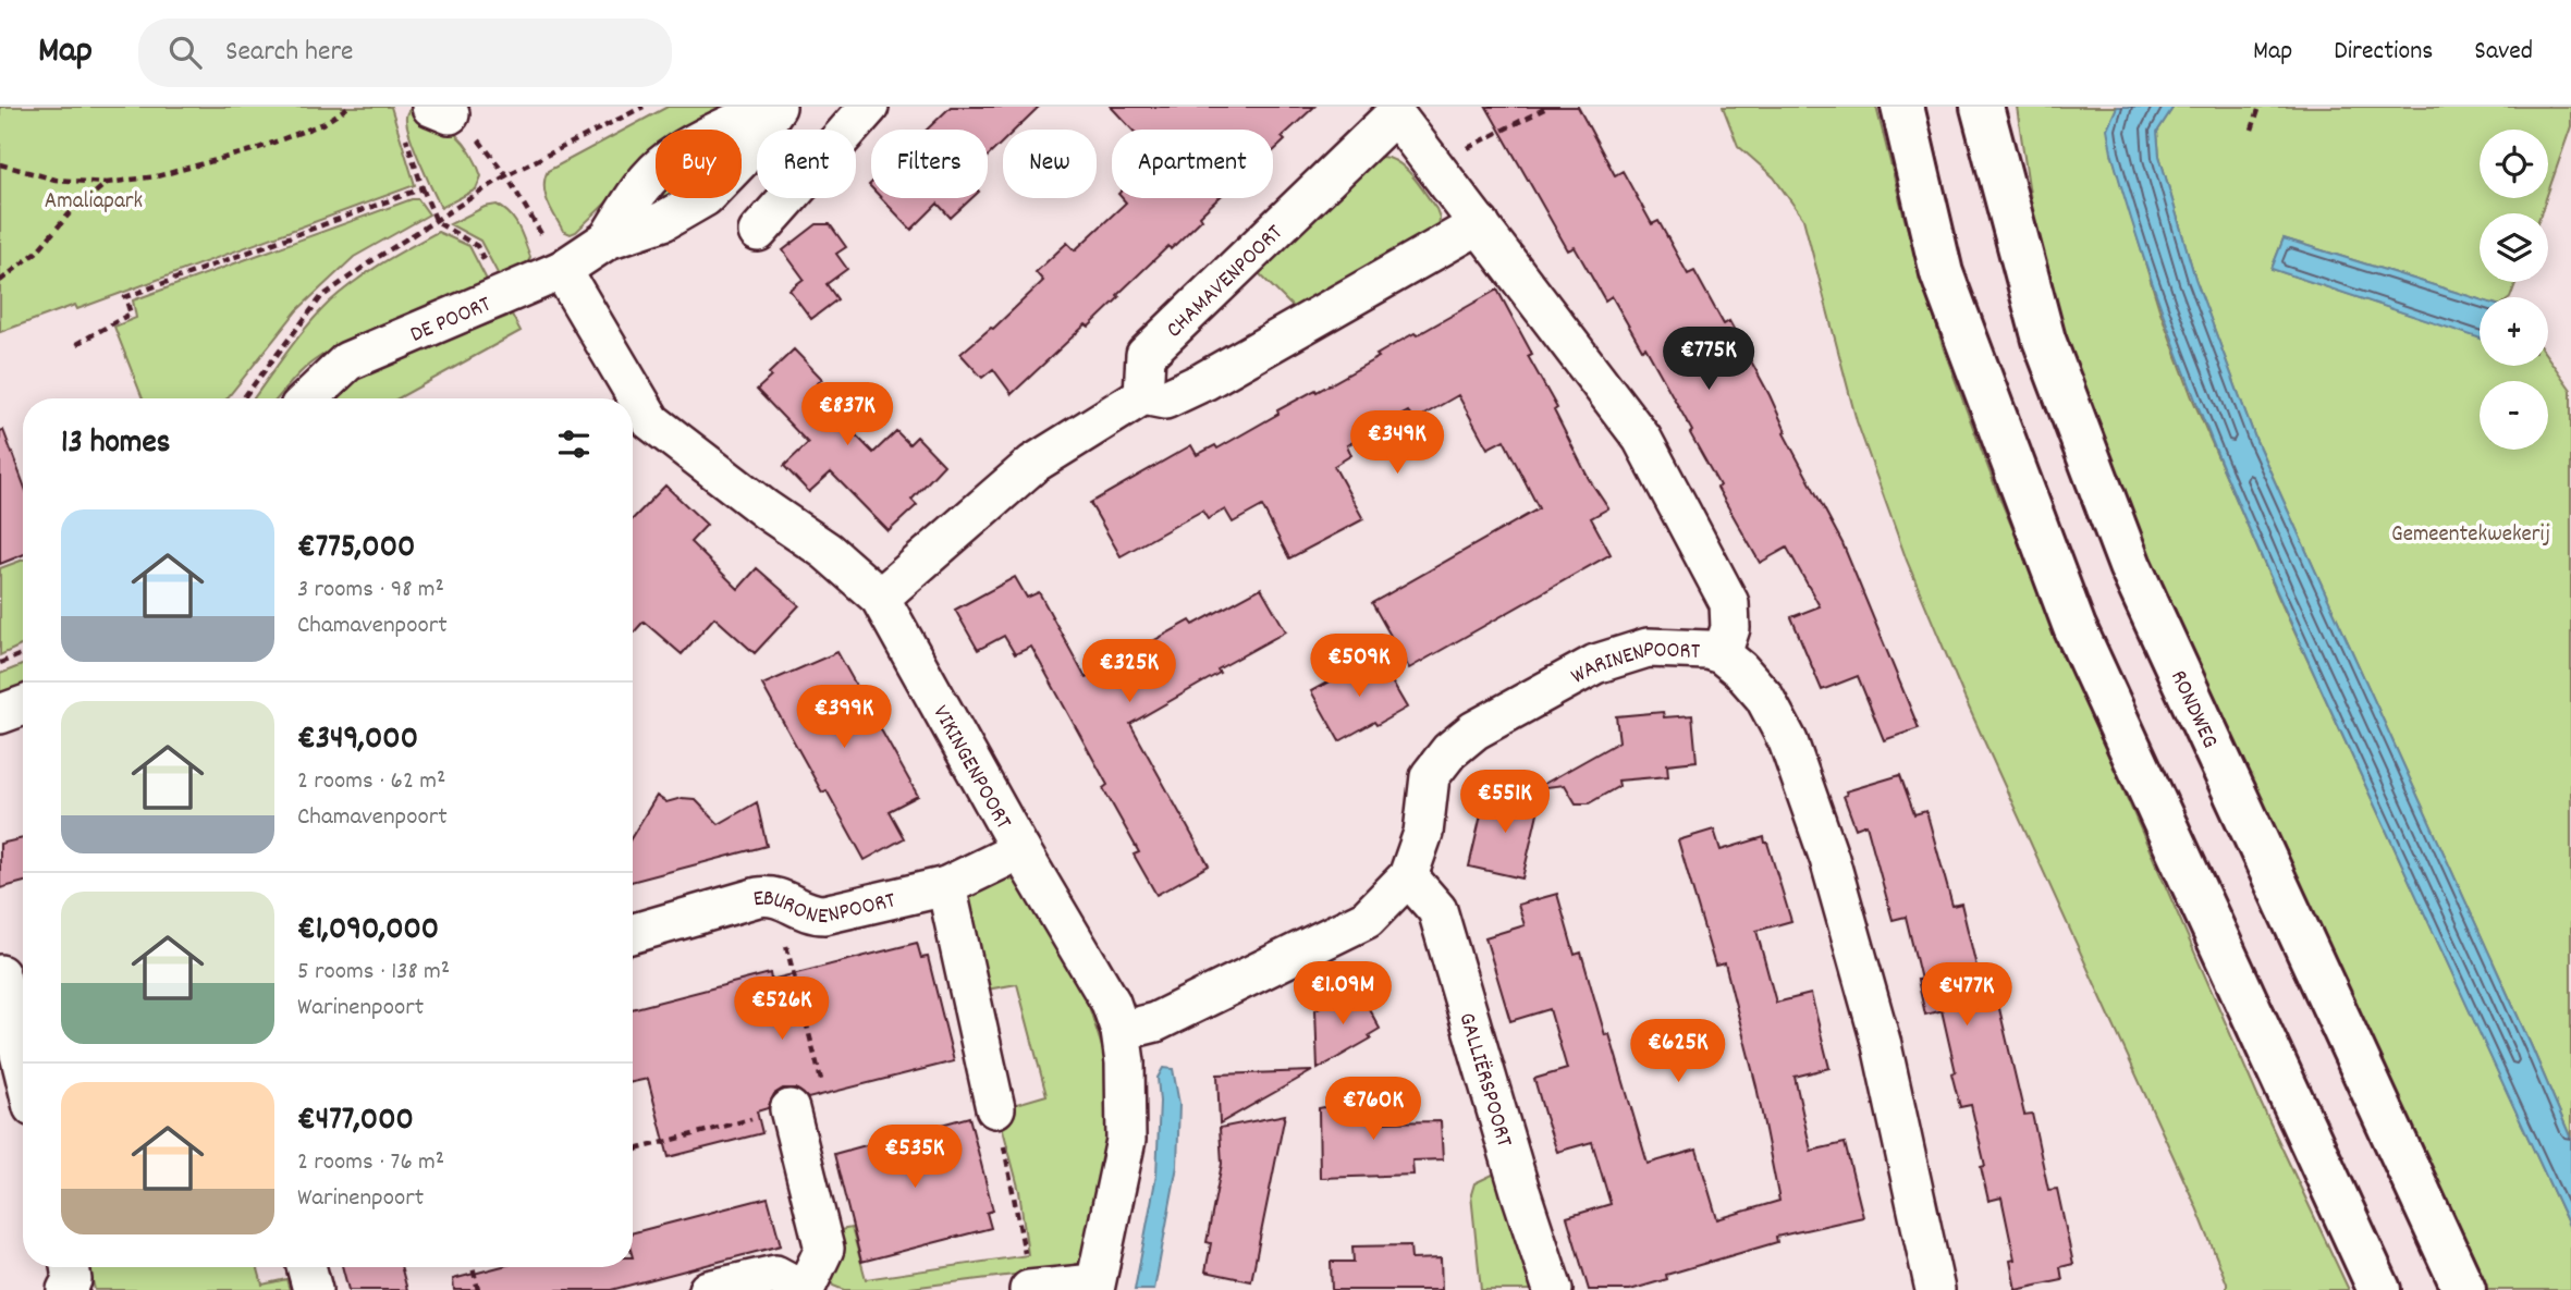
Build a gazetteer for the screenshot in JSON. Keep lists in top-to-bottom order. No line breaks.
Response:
{"streets":{"main road":["RONDWEG"],"street":["CHAMAVENPOORT","DE POORT","WARINENPOORT","VIKINGENPOORT","EBURONENPOORT","GALLIËRSPOORT"]},"crossings":[["CHAMAVENPOORT","WARINENPOORT"],["DE POORT","VIKINGENPOORT"],["WARINENPOORT","VIKINGENPOORT"],["WARINENPOORT","GALLIËRSPOORT"],["VIKINGENPOORT","EBURONENPOORT"]],"parks":["Amaliapark","Gemeentekwekerij"],"page":{"header":"Map","search":"Search here","nav":["Map","Directions","Saved"],"map_buttons":["+","−"],"chip":["Buy","Rent","Filters","New","Apartment"],"price":["€775K","€837K","€349K","€509K","€325K","€399K","€551K","€1.09M","€477K","€526K","€625K","€760K","€535K"],"heading":"13 homes","list":[{"name":"€775,000","note":"3 rooms · 98 m² · Chamavenpoort"},{"name":"€349,000","note":"2 rooms · 62 m² · Chamavenpoort"},{"name":"€1,090,000","note":"5 rooms · 138 m² · Warinenpoort"},{"name":"€477,000","note":"2 rooms · 76 m² · Warinenpoort"}]}}
